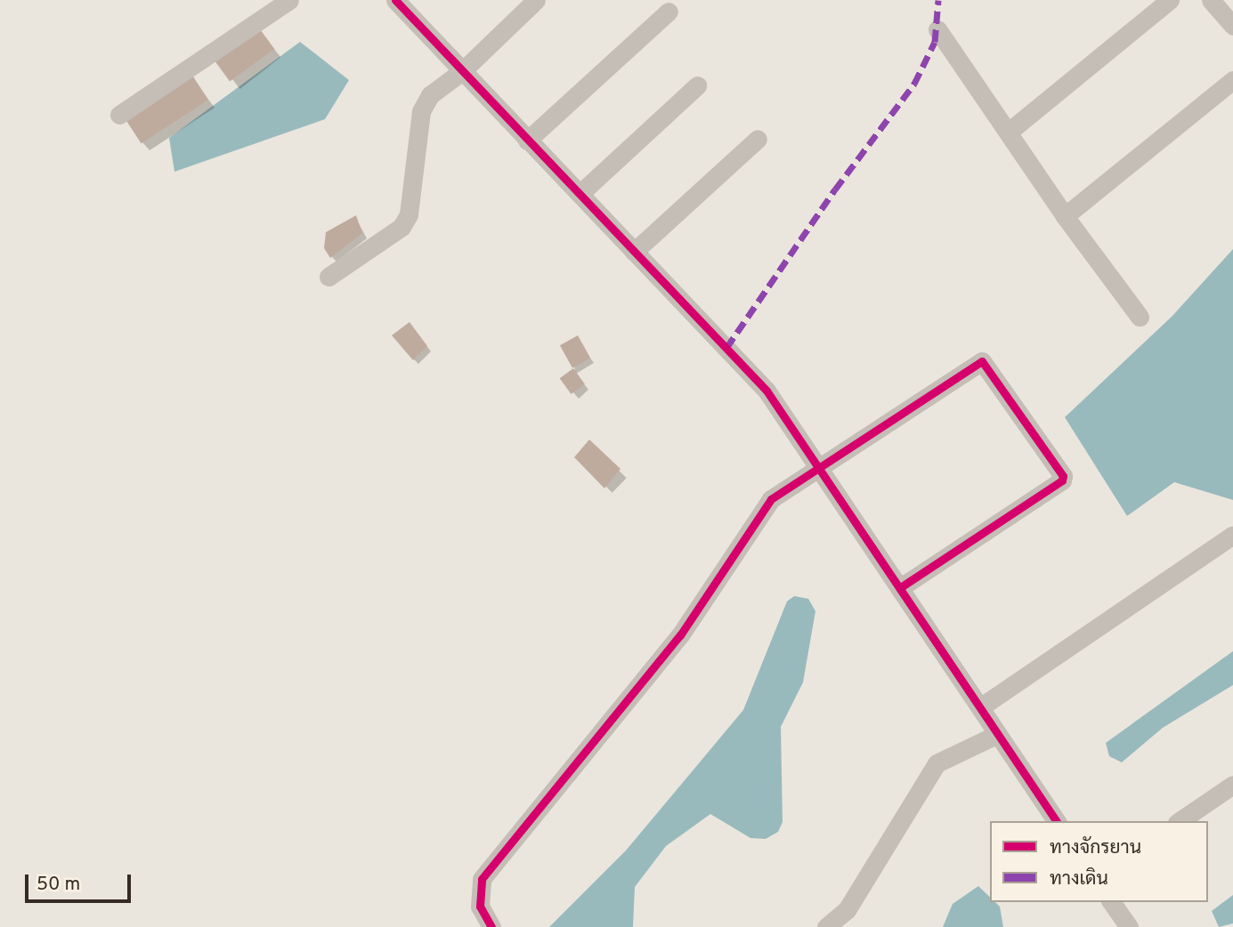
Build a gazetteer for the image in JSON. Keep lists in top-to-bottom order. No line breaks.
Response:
{"legend":["ทางจักรยาน","ทางเดิน"],"scale_bar":"50 m"}
